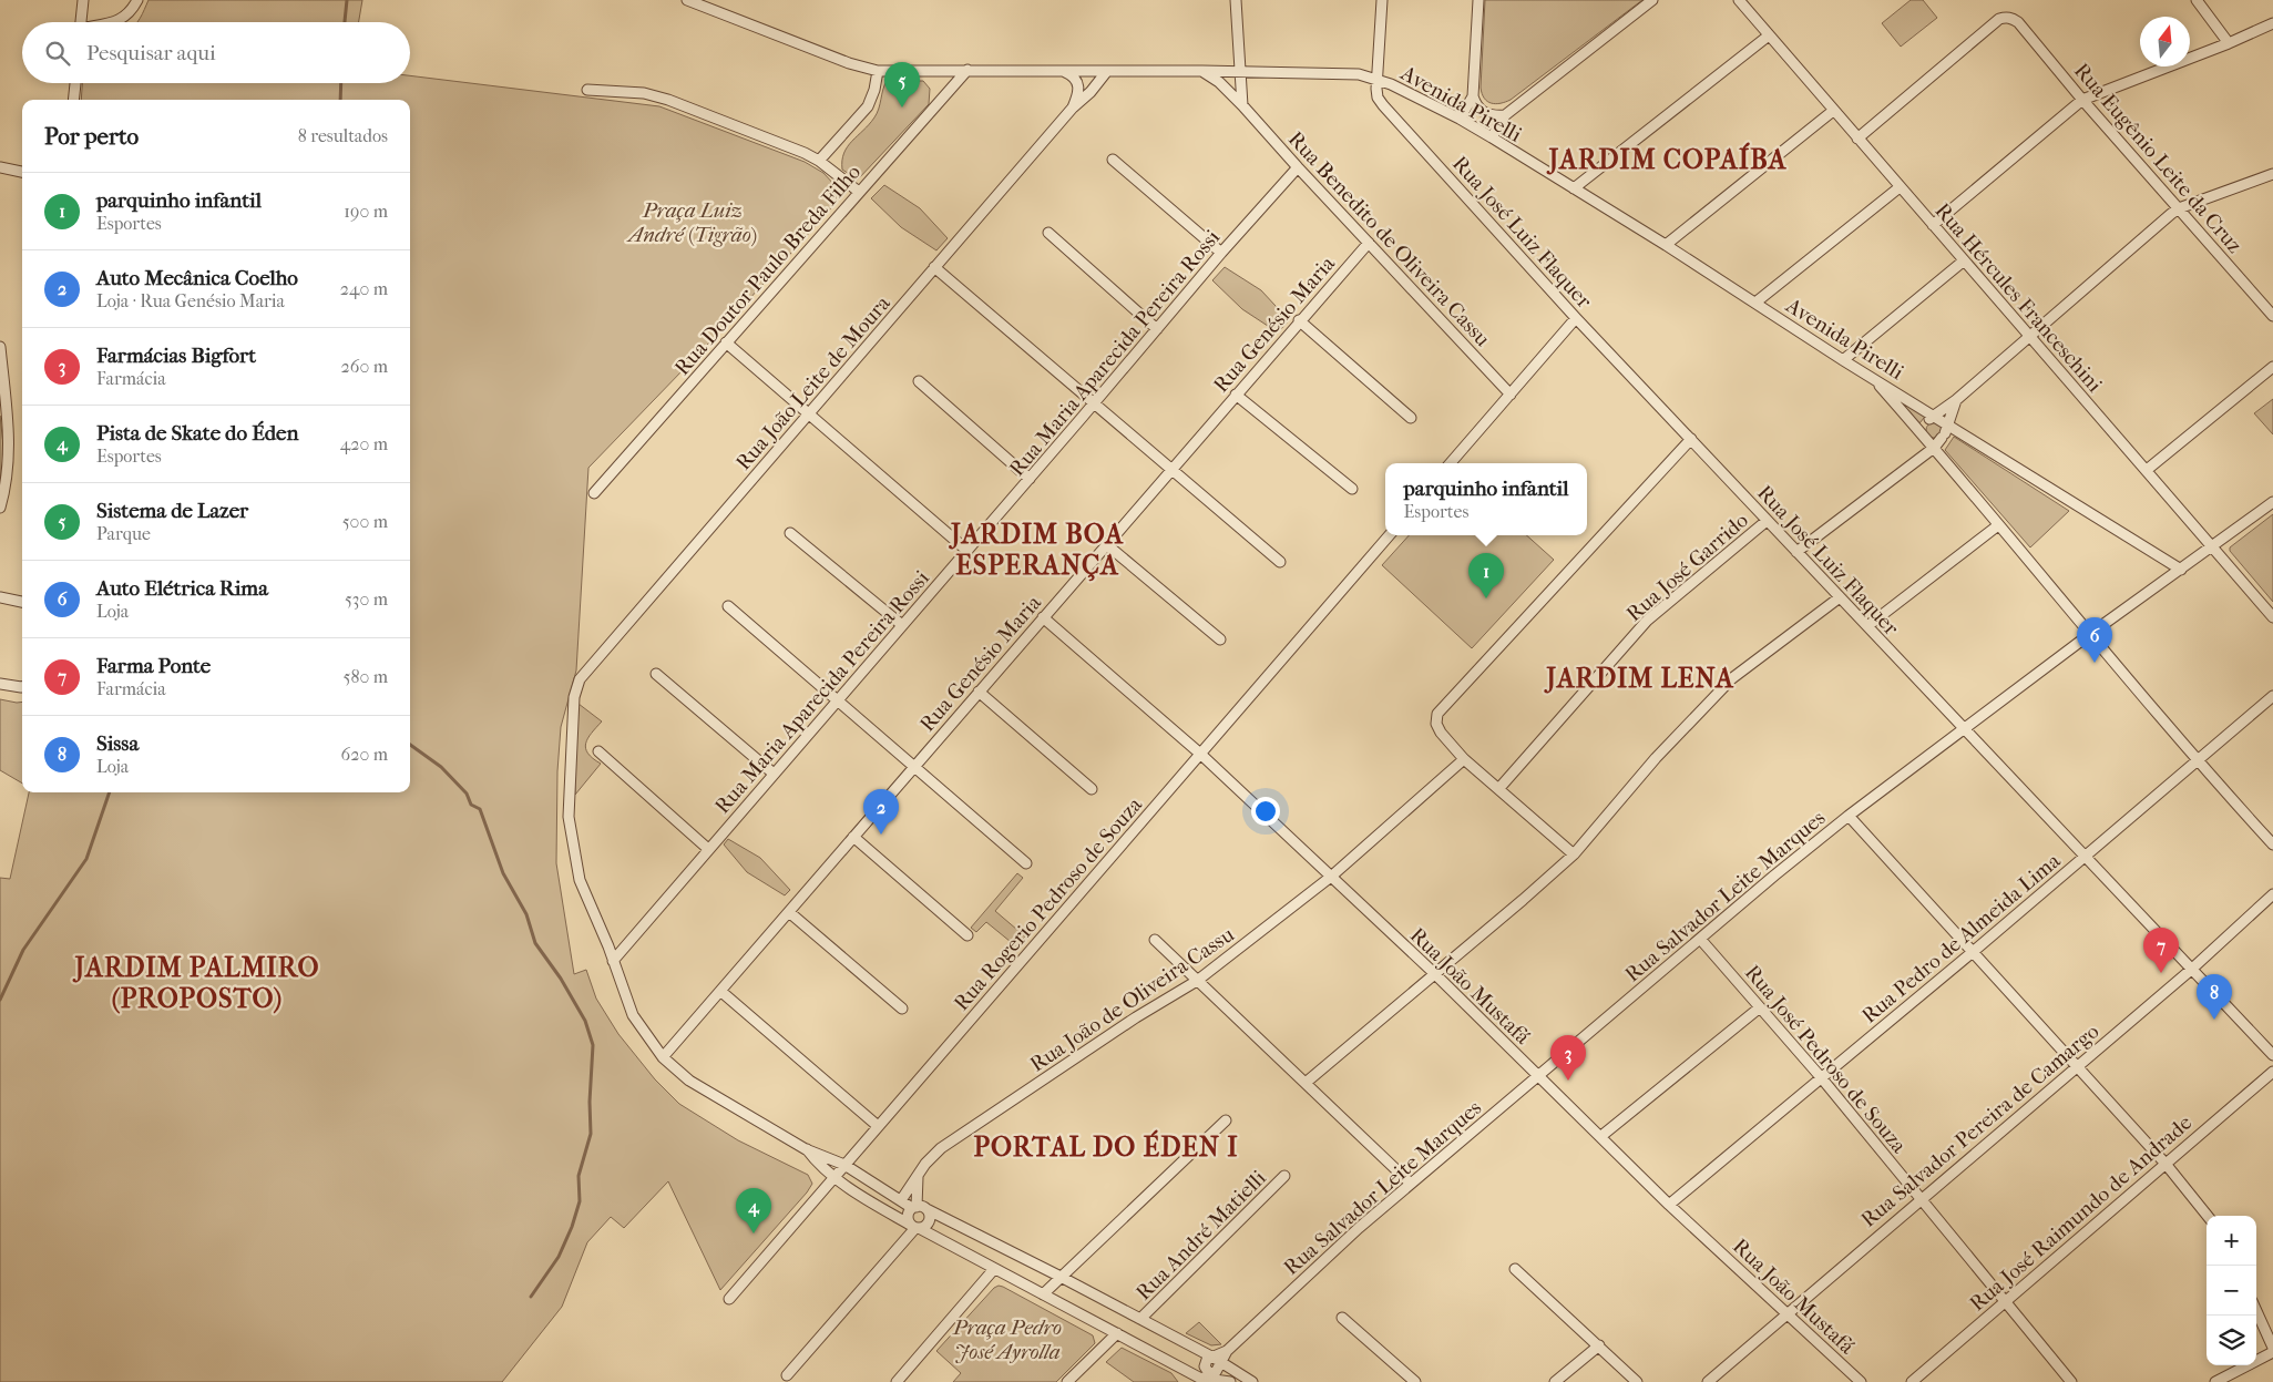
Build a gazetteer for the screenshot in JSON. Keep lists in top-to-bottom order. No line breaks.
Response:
{"streets":{"street":["Avenida Pirelli","Rua Eugênio Leite da Cruz","Rua José Luiz Flaquer","Rua Benedito de Oliveira Cassu","Rua Doutor Paulo Breda Filho","Rua Hércules Franceschini","Rua Genésio Maria","Rua Maria Aparecida Pereira Rossi","Rua João Leite de Moura","Rua José Garrido","Rua Salvador Leite Marques","Rua Rogerio Pedroso de Souza","Rua Pedro de Almeida Lima","Rua João Mustafá","Rua João de Oliveira Cassu","Rua José Pedroso de Souza","Rua Salvador Pereira de Camargo","Rua José Raimundo de Andrade","Rua André Matielli"]},"crossings":[["Avenida Pirelli","Rua José Luiz Flaquer"],["Avenida Pirelli","Rua Benedito de Oliveira Cassu"],["Avenida Pirelli","Rua Doutor Paulo Breda Filho"],["Avenida Pirelli","Rua João Leite de Moura"],["Avenida Pirelli","Rua Salvador Leite Marques"],["Rua Eugênio Leite da Cruz","Rua Hércules Franceschini"],["Rua José Luiz Flaquer","Rua José Garrido"],["Rua José Luiz Flaquer","Rua Salvador Leite Marques"],["Rua José Luiz Flaquer","Rua Pedro de Almeida Lima"],["Rua José Luiz Flaquer","Rua Salvador Pereira de Camargo"],["Rua Benedito de Oliveira Cassu","Rua Genésio Maria"],["Rua Benedito de Oliveira Cassu","Rua Maria Aparecida Pereira Rossi"],["Rua Hércules Franceschini","Rua Salvador Leite Marques"],["Rua Genésio Maria","Rua João Mustafá"],["Rua Salvador Leite Marques","Rua João Mustafá"],["Rua Salvador Leite Marques","Rua José Pedroso de Souza"],["Rua Rogerio Pedroso de Souza","Rua João Mustafá"],["Rua Pedro de Almeida Lima","Rua João Mustafá"],["Rua Pedro de Almeida Lima","Rua José Pedroso de Souza"],["Rua João Mustafá","Rua João de Oliveira Cassu"],["Rua João Mustafá","Rua Salvador Pereira de Camargo"],["Rua José Pedroso de Souza","Rua Salvador Pereira de Camargo"],["Rua José Pedroso de Souza","Rua José Raimundo de Andrade"]],"districts":["JARDIM COPAÍBA","JARDIM BOA ESPERANÇA","JARDIM LENA","JARDIM PALMIRO (PROPOSTO)","PORTAL DO ÉDEN I"],"parks":["Praça Luiz André (Tigrão)","Praça Pedro José Ayrolla"],"north":"top","page":{"search":"Pesquisar aqui","pins":["5","1","6","2","7","8","3","4"],"heading":["Por perto","8 resultados"],"list":[{"mark":"1","name":"parquinho infantil","note":"Esportes","value":"190 m"},{"mark":"2","name":"Auto Mecânica Coelho","note":"Loja · Rua Genésio Maria","value":"240 m"},{"mark":"3","name":"Farmácias Bigfort","note":"Farmácia","value":"260 m"},{"mark":"4","name":"Pista de Skate do Éden","note":"Esportes","value":"420 m"},{"mark":"5","name":"Sistema de Lazer","note":"Parque","value":"500 m"},{"mark":"6","name":"Auto Elétrica Rima","note":"Loja","value":"530 m"},{"mark":"7","name":"Farma Ponte","note":"Farmácia","value":"580 m"},{"mark":"8","name":"Sissa","note":"Loja","value":"620 m"}],"popup":["parquinho infantil","Esportes"],"map_buttons":["+","−"]}}
